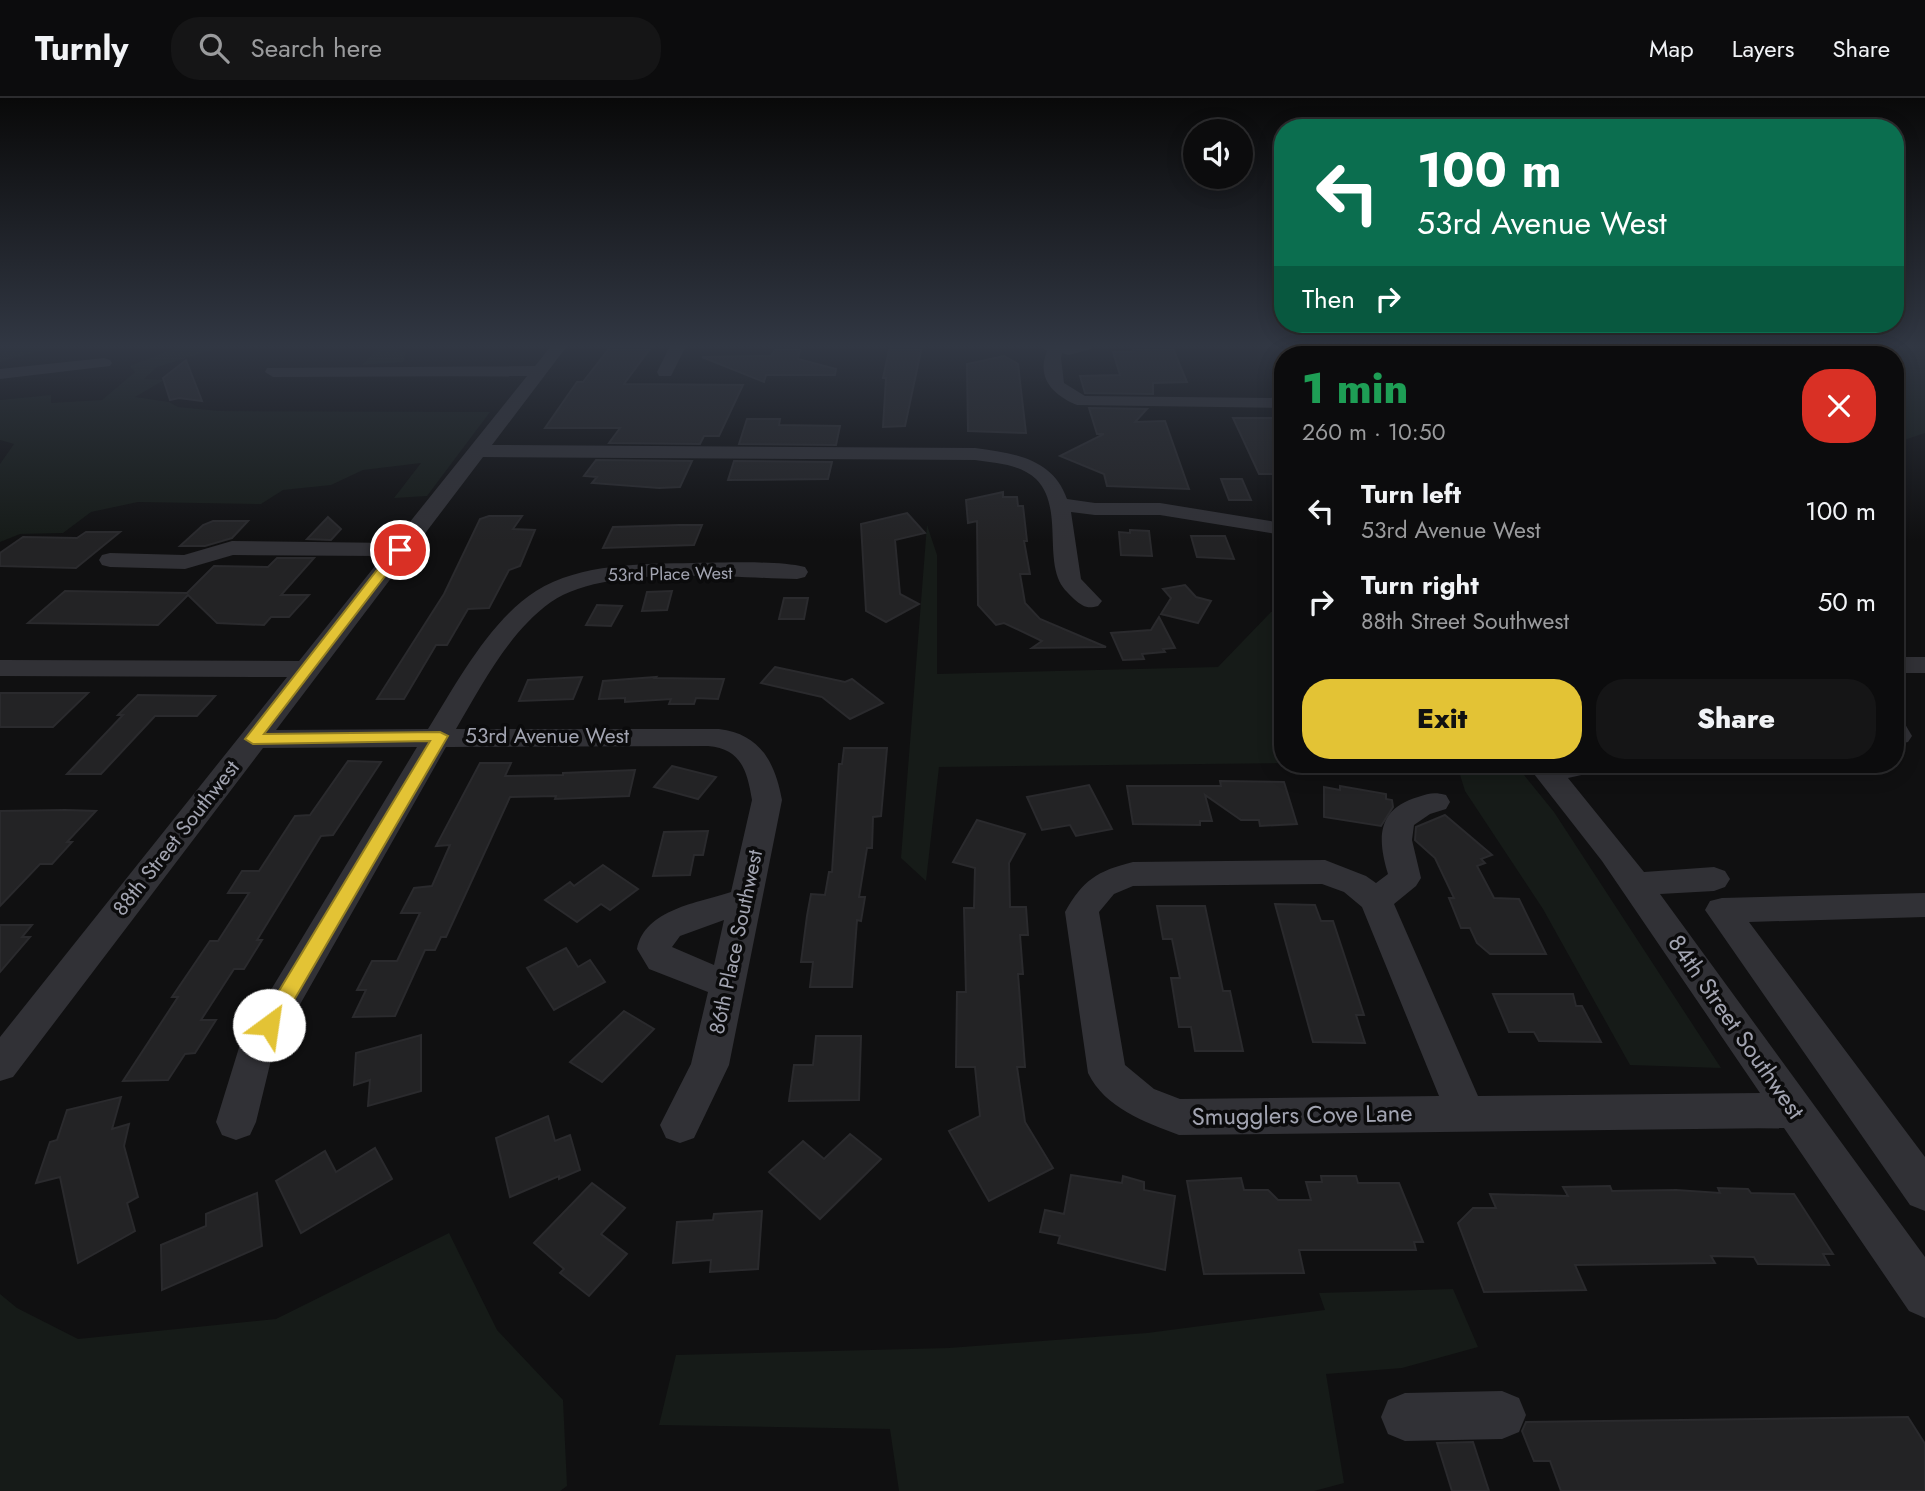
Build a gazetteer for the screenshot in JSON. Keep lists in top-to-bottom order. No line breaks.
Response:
{"streets":{"street":["53rd Place West","53rd Avenue West","88th Street Southwest","86th Place Southwest","84th Street Southwest","Smugglers Cove Lane"]},"crossings":[["53rd Place West","53rd Avenue West"],["53rd Avenue West","88th Street Southwest"],["53rd Avenue West","86th Place Southwest"],["84th Street Southwest","Smugglers Cove Lane"]],"page":{"header":"Turnly","search":"Search here","nav":["Map","Layers","Share"],"turn":["100 m","53rd Avenue West"],"then":"Then","heading":["1 min","260 m · 10:50"],"list":[{"name":"Turn left","note":"53rd Avenue West","value":"100 m"},{"name":"Turn right","note":"88th Street Southwest","value":"50 m"}],"buttons":["Exit","Share"]}}
